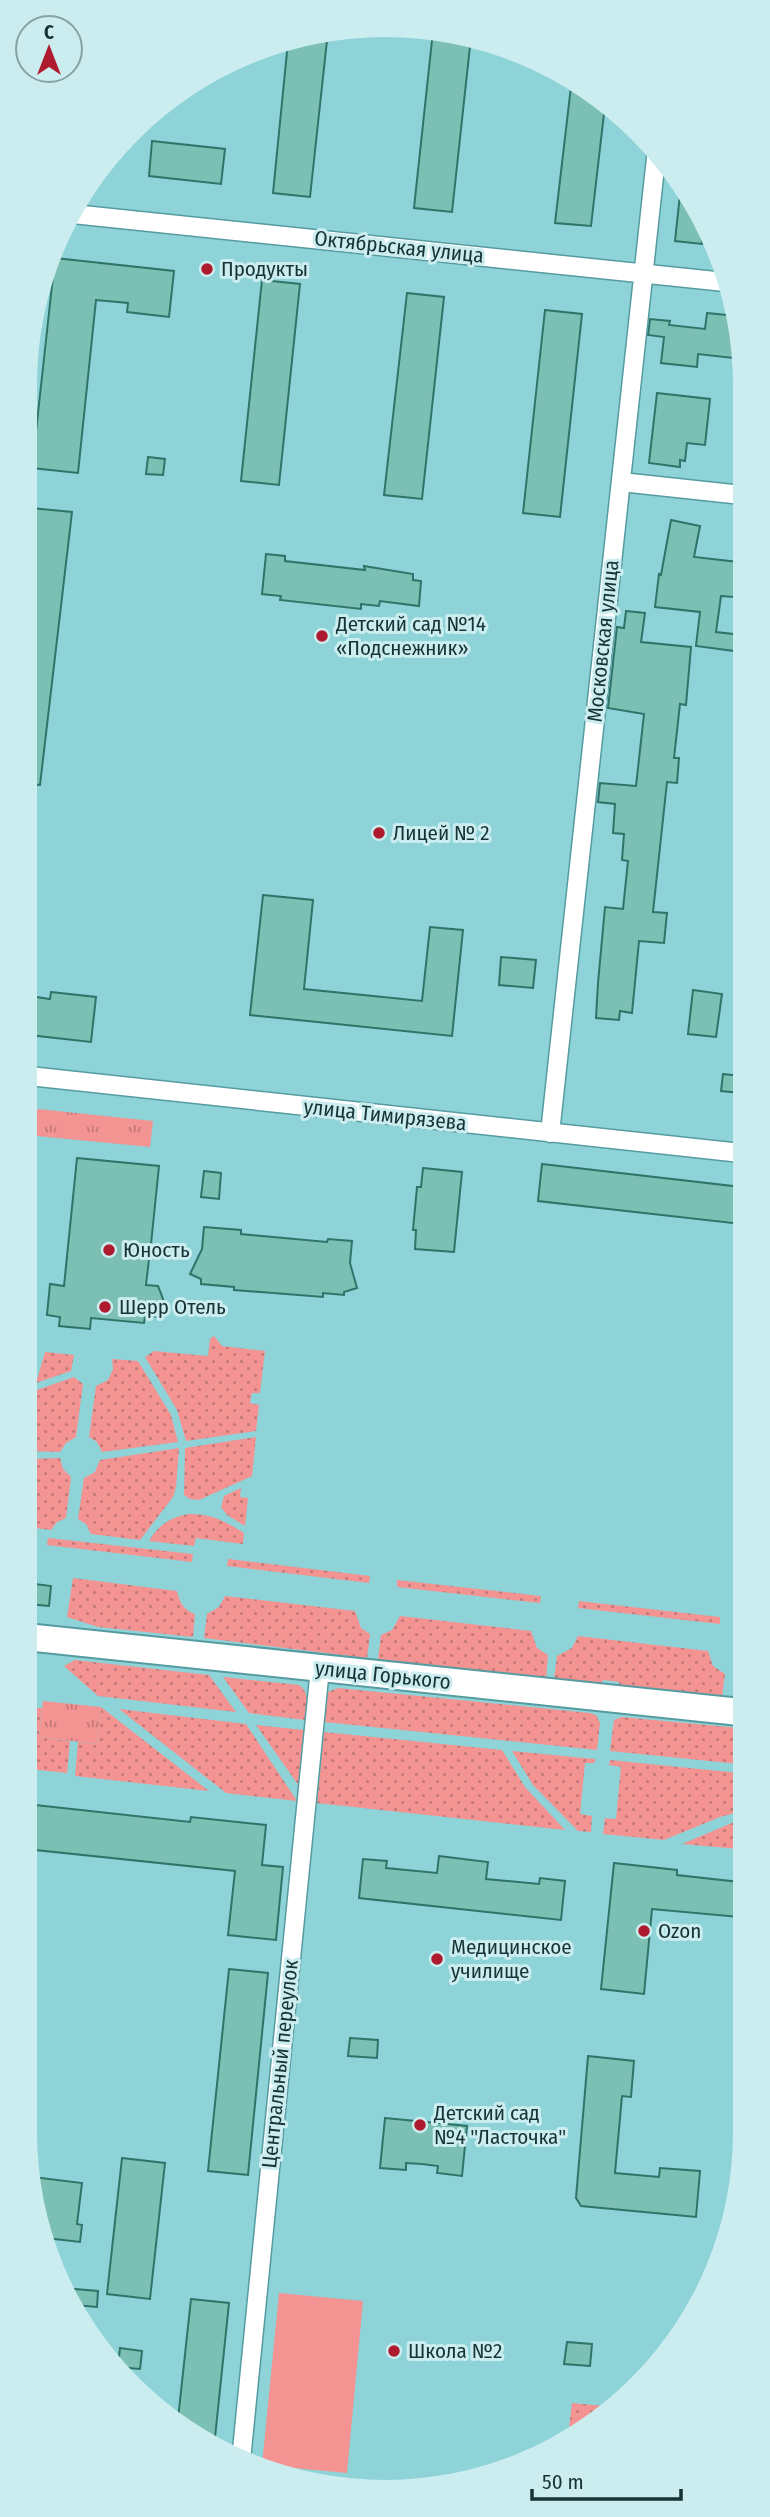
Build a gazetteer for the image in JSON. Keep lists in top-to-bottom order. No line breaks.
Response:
{"streets":{"main road":["улица Горького"],"street":["Октябрьская улица","Московская улица","улица Тимирязева","Центральный переулок"]},"crossings":[["Октябрьская улица","Московская улица"],["Московская улица","улица Тимирязева"],["улица Горького","Центральный переулок"]],"places":["Продукты","Детский сад №14 «Подснежник»","Лицей № 2","Юность","Шерр Отель","Ozon","Медицинское училище","Детский сад №4 \"Ласточка\"","Школа №2"],"scale_bar":"50 m","north":"top"}
